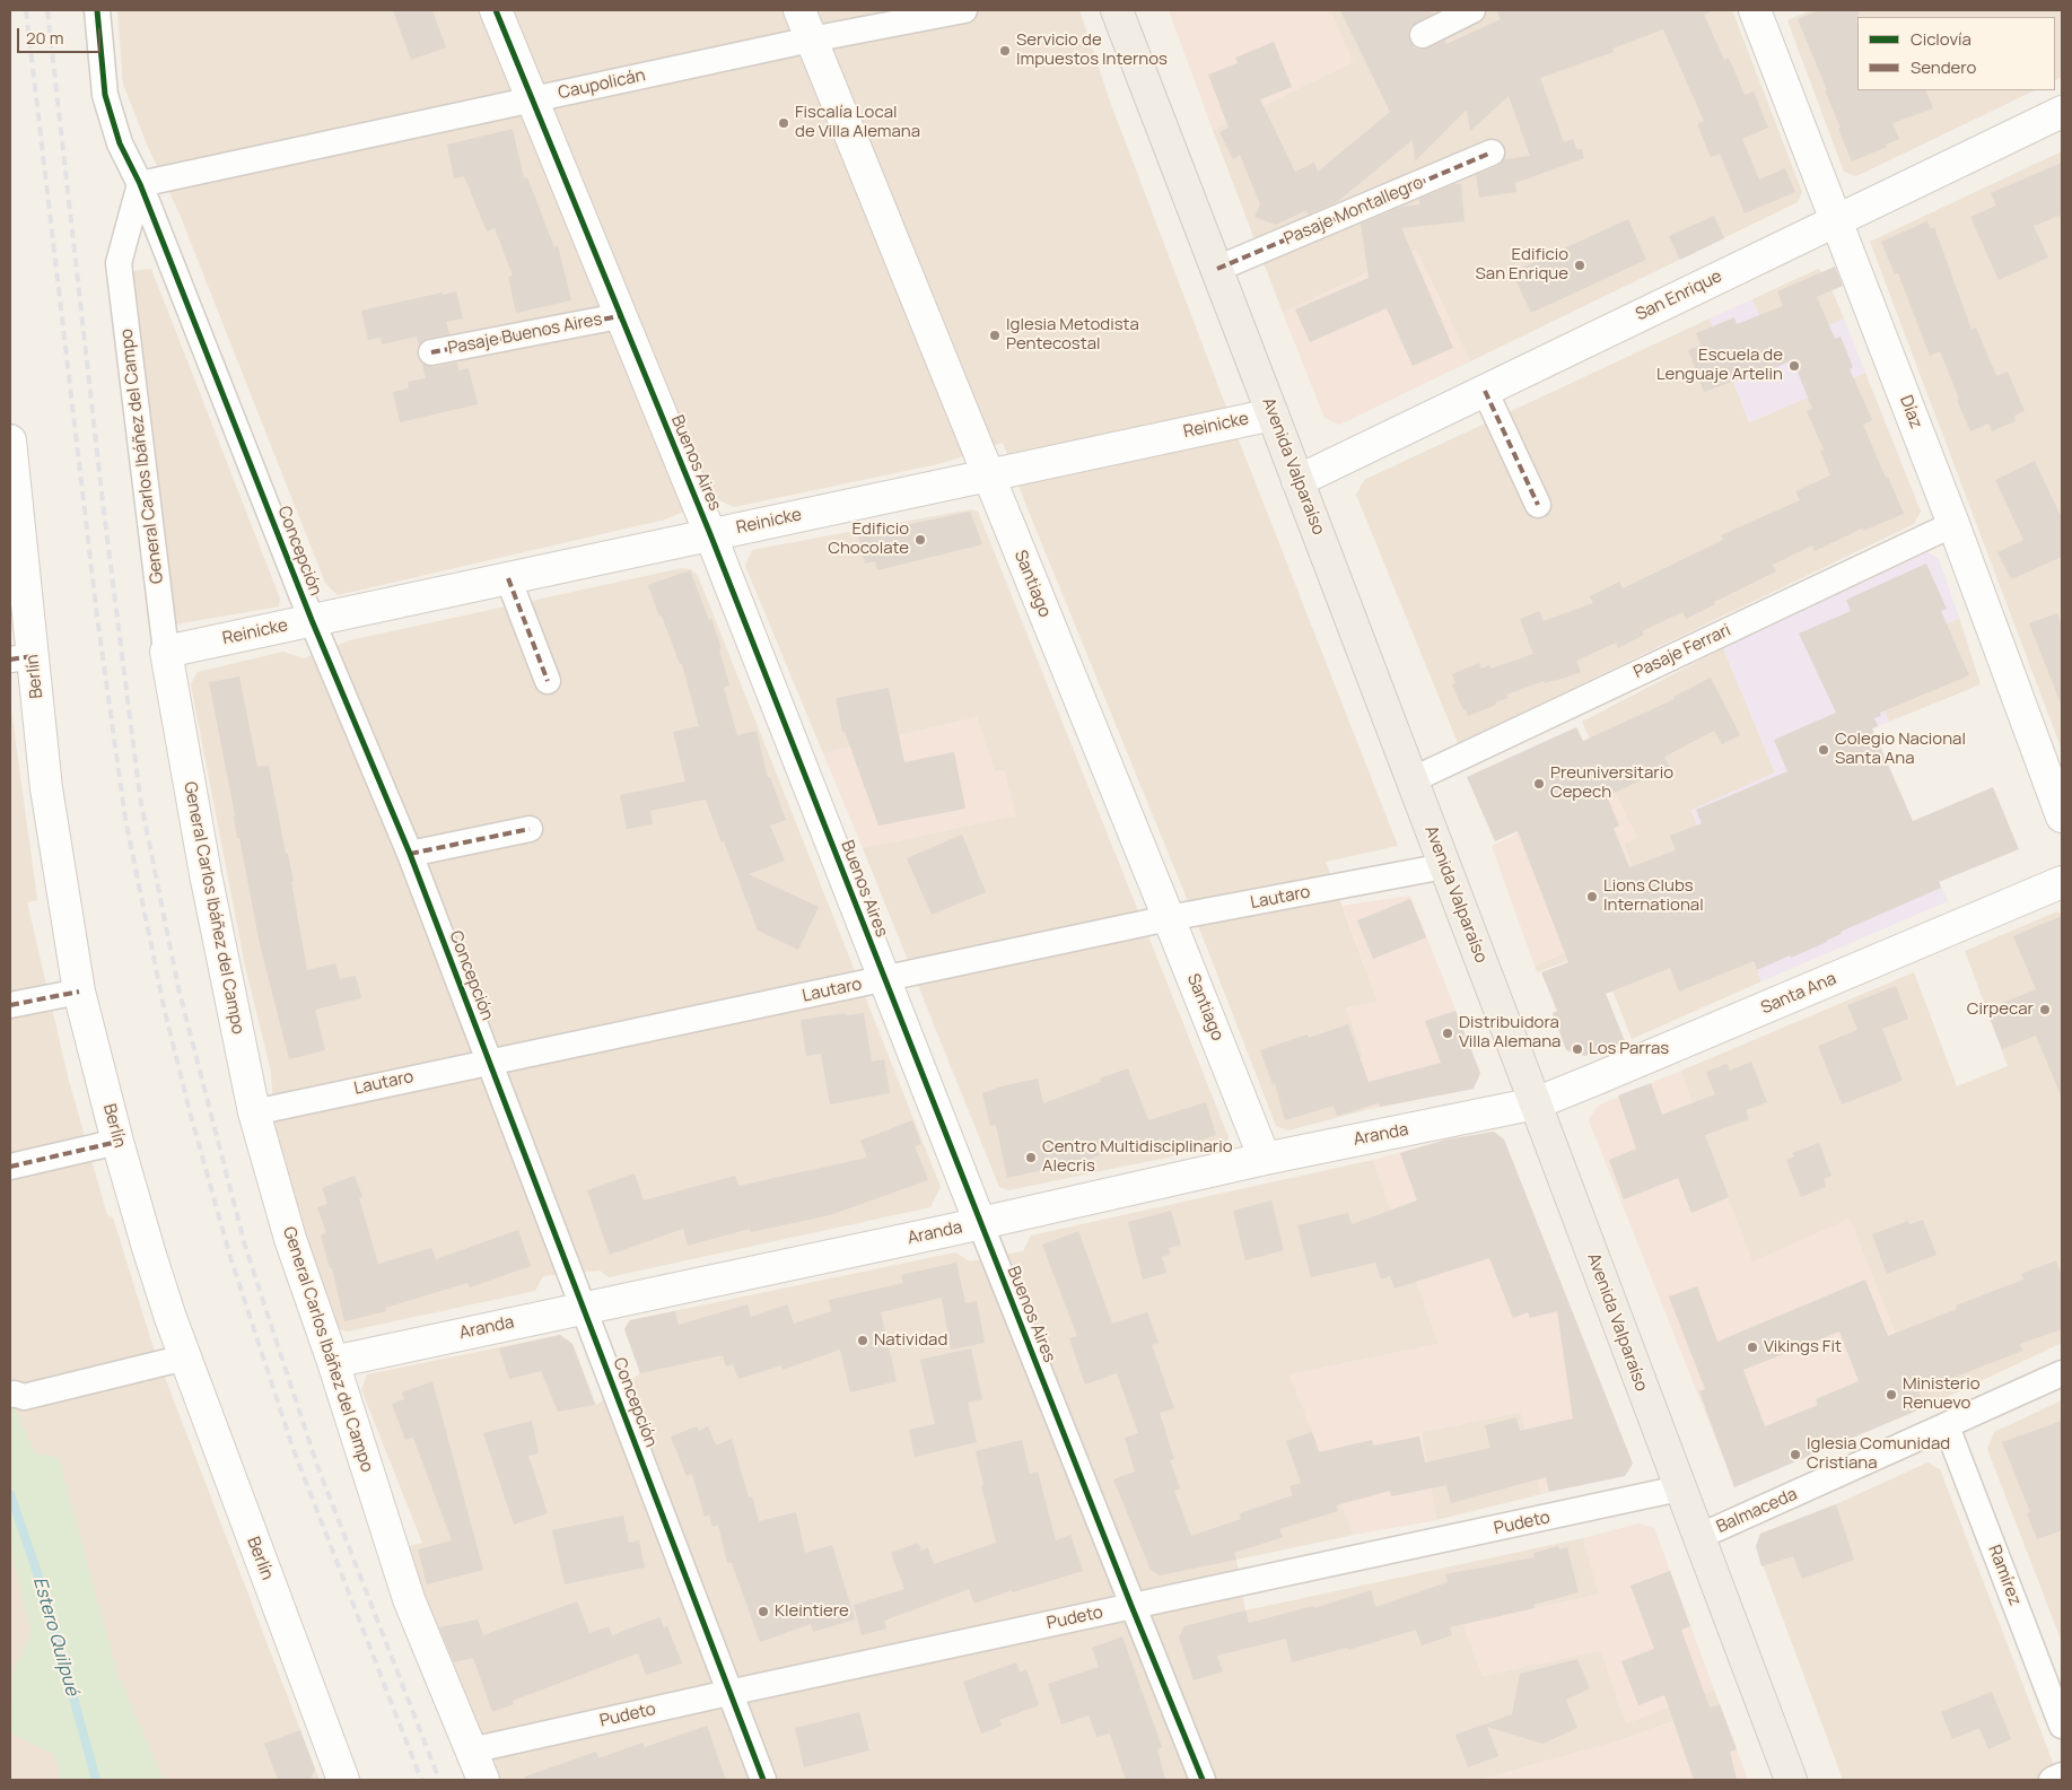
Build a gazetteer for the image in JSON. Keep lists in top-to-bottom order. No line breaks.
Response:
{"streets":{"main road":["Avenida Valparaíso"],"street":["Caupolicán","Pasaje Montallegro","San Enrique","Pasaje Buenos Aires","Díaz","Reinicke","General Carlos Ibáñez del Campo","Buenos Aires","Concepción","Santiago","Pasaje Ferrari","Berlín","Lautaro","Santa Ana","Aranda","Balmaceda","Pudeto","Ramírez"]},"crossings":[["Caupolicán","General Carlos Ibáñez del Campo"],["Caupolicán","Buenos Aires"],["Caupolicán","Concepción"],["Caupolicán","Santiago"],["Pasaje Montallegro","Avenida Valparaíso"],["San Enrique","Díaz"],["San Enrique","Avenida Valparaíso"],["Pasaje Buenos Aires","Buenos Aires"],["Díaz","Pasaje Ferrari"],["Reinicke","General Carlos Ibáñez del Campo"],["Reinicke","Buenos Aires"],["Reinicke","Avenida Valparaíso"],["Reinicke","Concepción"],["Reinicke","Santiago"],["General Carlos Ibáñez del Campo","Concepción"],["General Carlos Ibáñez del Campo","Lautaro"],["General Carlos Ibáñez del Campo","Aranda"],["General Carlos Ibáñez del Campo","Pudeto"],["Buenos Aires","Lautaro"],["Buenos Aires","Aranda"],["Buenos Aires","Pudeto"],["Avenida Valparaíso","Pasaje Ferrari"],["Avenida Valparaíso","Lautaro"],["Avenida Valparaíso","Santa Ana"],["Avenida Valparaíso","Aranda"],["Avenida Valparaíso","Balmaceda"],["Avenida Valparaíso","Pudeto"],["Concepción","Lautaro"],["Concepción","Aranda"],["Concepción","Pudeto"],["Santiago","Lautaro"],["Santiago","Aranda"],["Santa Ana","Aranda"],["Balmaceda","Ramírez"]],"water":["Estero Quilpué"],"places":["Servicio de Impuestos Internos","Fiscalía Local de Villa Alemana","Edificio San Enrique","Iglesia Metodista Pentecostal","Escuela de Lenguaje Artelin","Edificio Chocolate","Colegio Nacional Santa Ana","Preuniversitario Cepech","Lions Clubs International","Cirpecar","Distribuidora Villa Alemana","Los Parras","Centro Multidisciplinario Alecris","Natividad","Vikings Fit","Ministerio Renuevo","Iglesia Comunidad Cristiana","Kleintiere"],"legend":["Ciclovía","Sendero"],"scale_bar":"20 m"}
